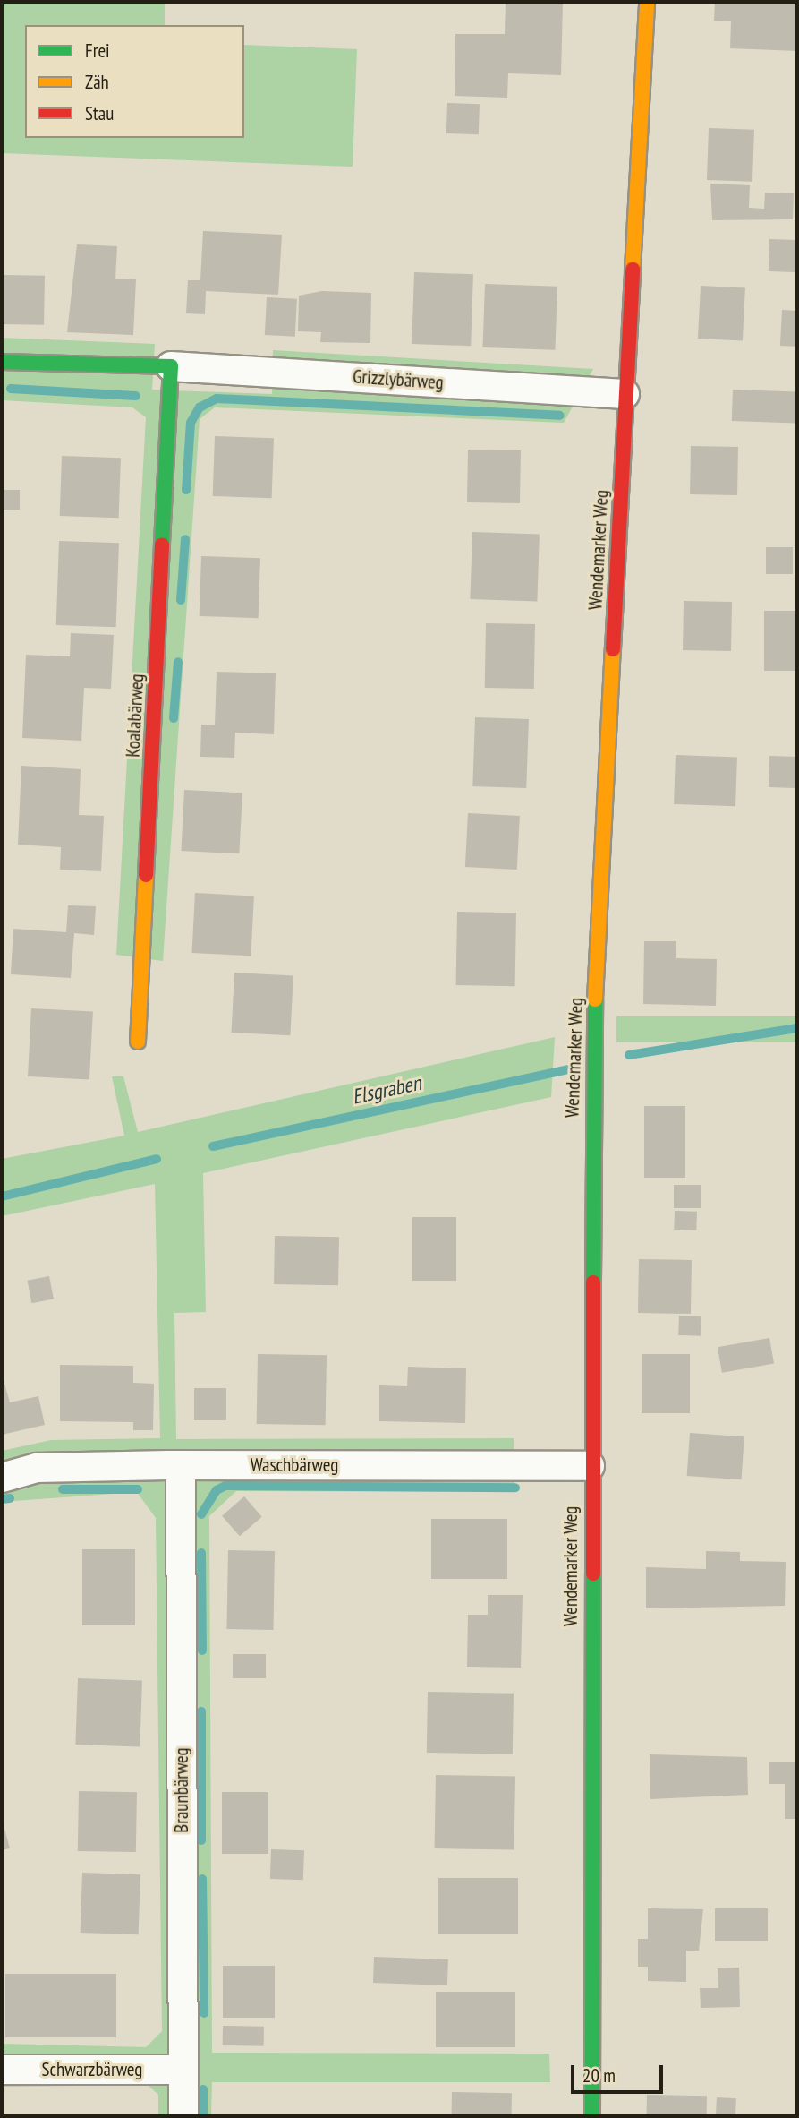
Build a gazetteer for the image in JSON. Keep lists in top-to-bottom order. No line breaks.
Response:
{"streets":{"street":["Grizzlybärweg","Wendemarker Weg","Koalabärweg","Waschbärweg","Braunbärweg","Schwarzbärweg"]},"crossings":[["Grizzlybärweg","Wendemarker Weg"],["Grizzlybärweg","Koalabärweg"],["Wendemarker Weg","Waschbärweg"],["Waschbärweg","Braunbärweg"],["Braunbärweg","Schwarzbärweg"]],"water":["Elsgraben"],"legend":["Frei","Zäh","Stau"],"scale_bar":"20 m"}
